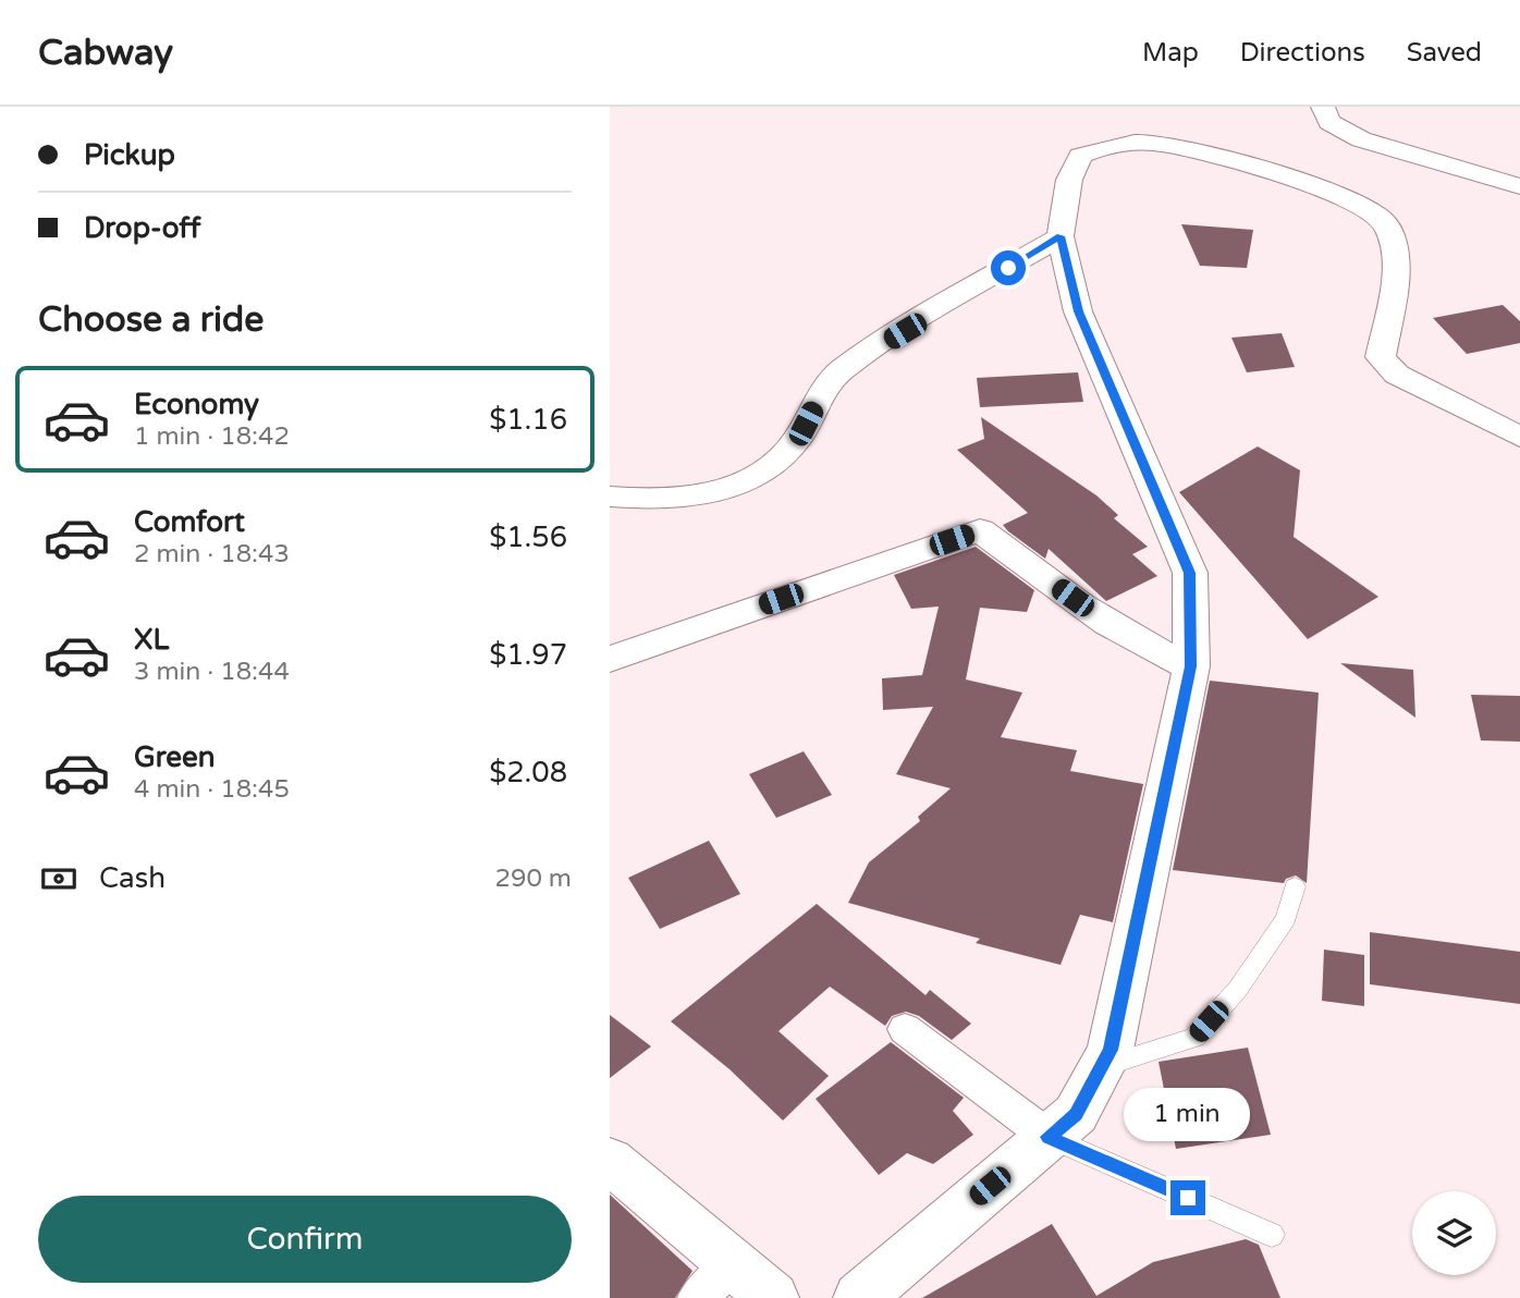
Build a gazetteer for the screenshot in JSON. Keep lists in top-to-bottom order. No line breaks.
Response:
{"page":{"header":"Cabway","nav":["Map","Directions","Saved"],"banner":["Pickup","Drop-off"],"heading":"Choose a ride","list":[{"name":"Economy","note":"1 min · 18:42","value":"$1.16"},{"name":"Comfort","note":"2 min · 18:43","value":"$1.56"},{"name":"XL","note":"3 min · 18:44","value":"$1.97"},{"name":"Green","note":"4 min · 18:45","value":"$2.08"}],"pay":["Cash","290 m"],"bubble":"1 min","buttons":"Confirm"}}
